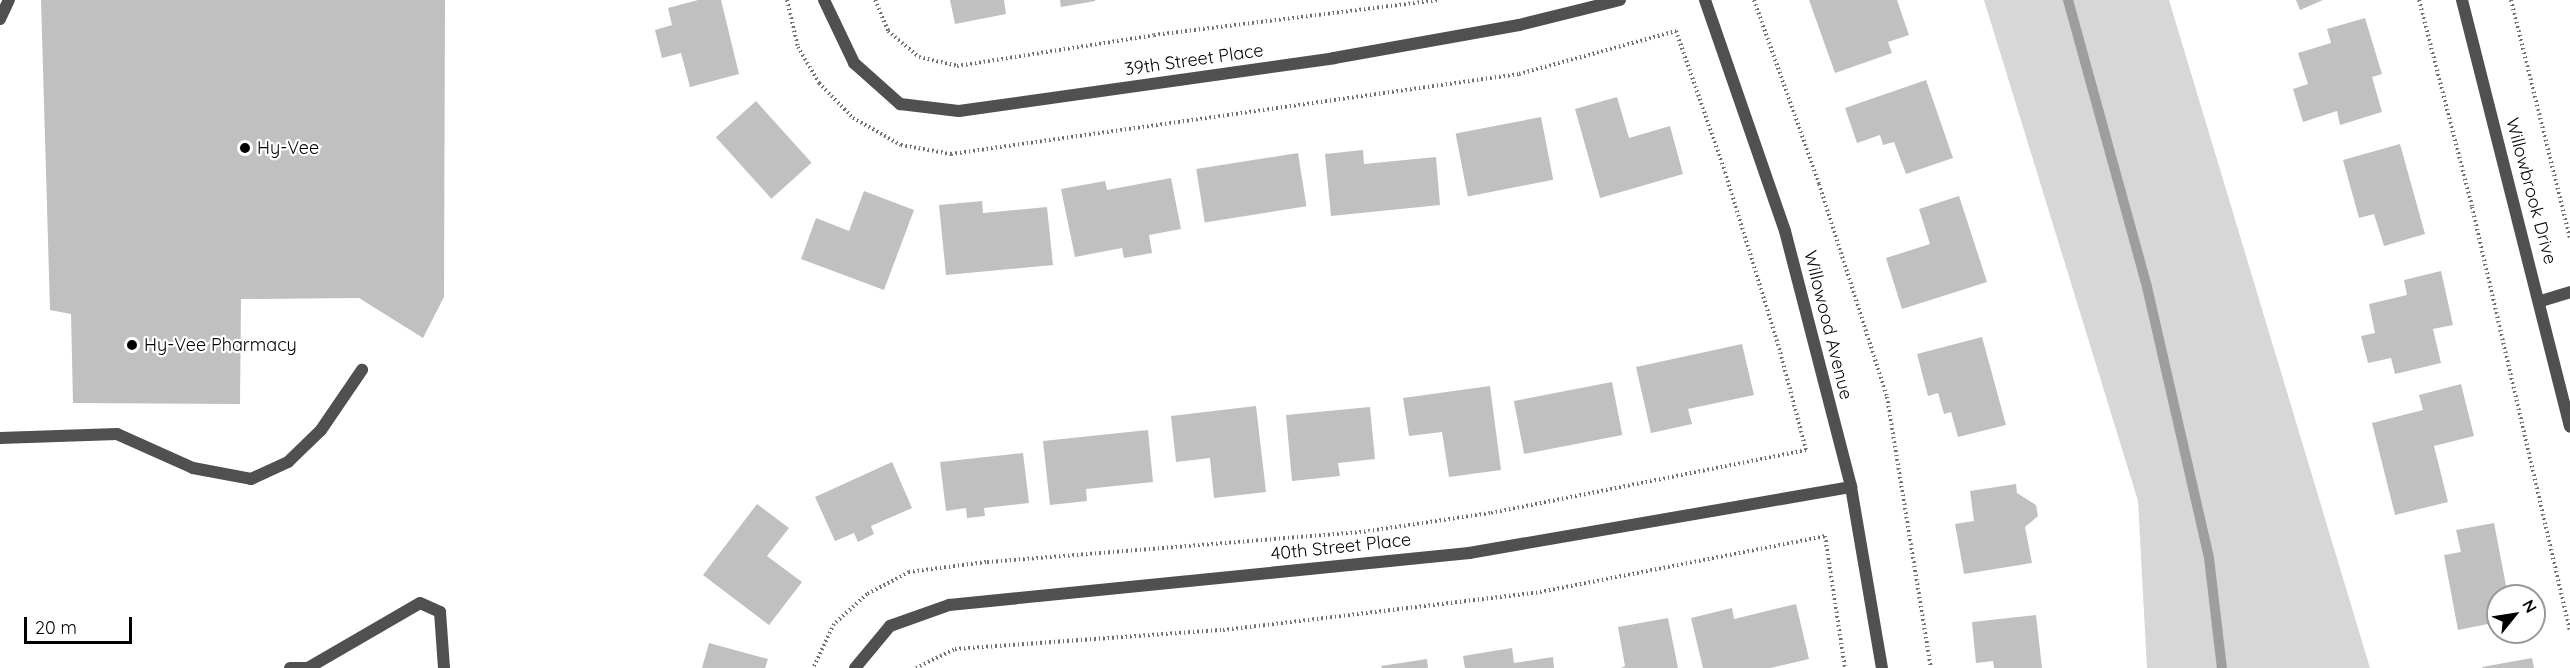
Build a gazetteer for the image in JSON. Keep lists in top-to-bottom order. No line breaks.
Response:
{"streets":{"street":["39th Street Place","Willowbrook Drive","Willowood Avenue","40th Street Place"]},"crossings":[["Willowood Avenue","40th Street Place"]],"places":["Hy-Vee","Hy-Vee Pharmacy"],"scale_bar":"20 m","north":"top right"}
